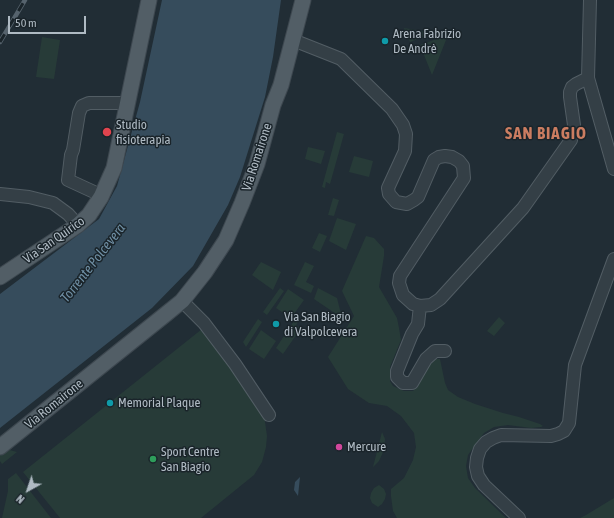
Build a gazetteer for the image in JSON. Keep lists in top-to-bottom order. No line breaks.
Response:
{"streets":{"main road":["Via Romairone","Via San Quirico"]},"districts":["SAN BIAGIO"],"water":["Torrente Polcevera"],"places":["Arena Fabrizio De Andrè","Studio fisioterapia","Via San Biagio di Valpolcevera","Memorial Plaque","Mercure","Sport Centre San Biagio"],"scale_bar":"50 m","north":"bottom left"}
